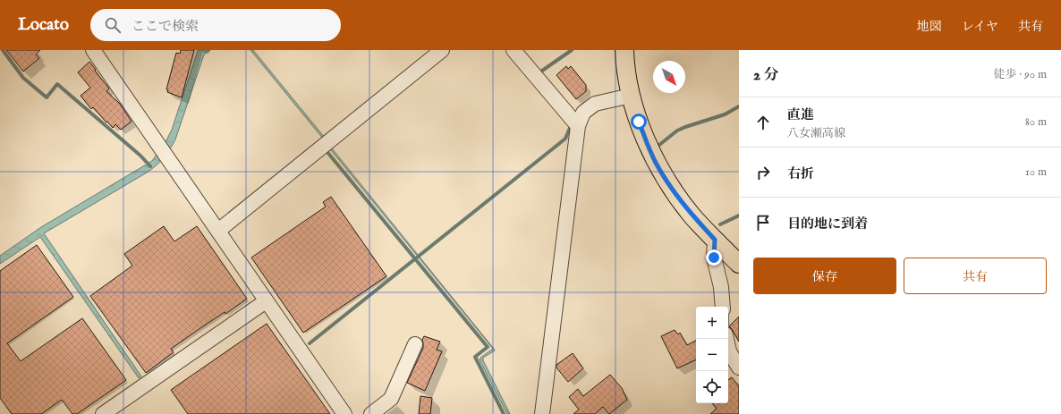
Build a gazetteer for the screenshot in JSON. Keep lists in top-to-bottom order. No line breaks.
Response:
{"north":"bottom right","page":{"header":"Locato","search":"ここで検索","nav":["地図","レイヤ","共有"],"heading":["2 分","徒歩 · 90 m"],"list":[["直進","八女瀬高線","80 m"],["右折","10 m"],"目的地に到着"],"buttons":["保存","共有"],"map_buttons":["+","−"]}}
